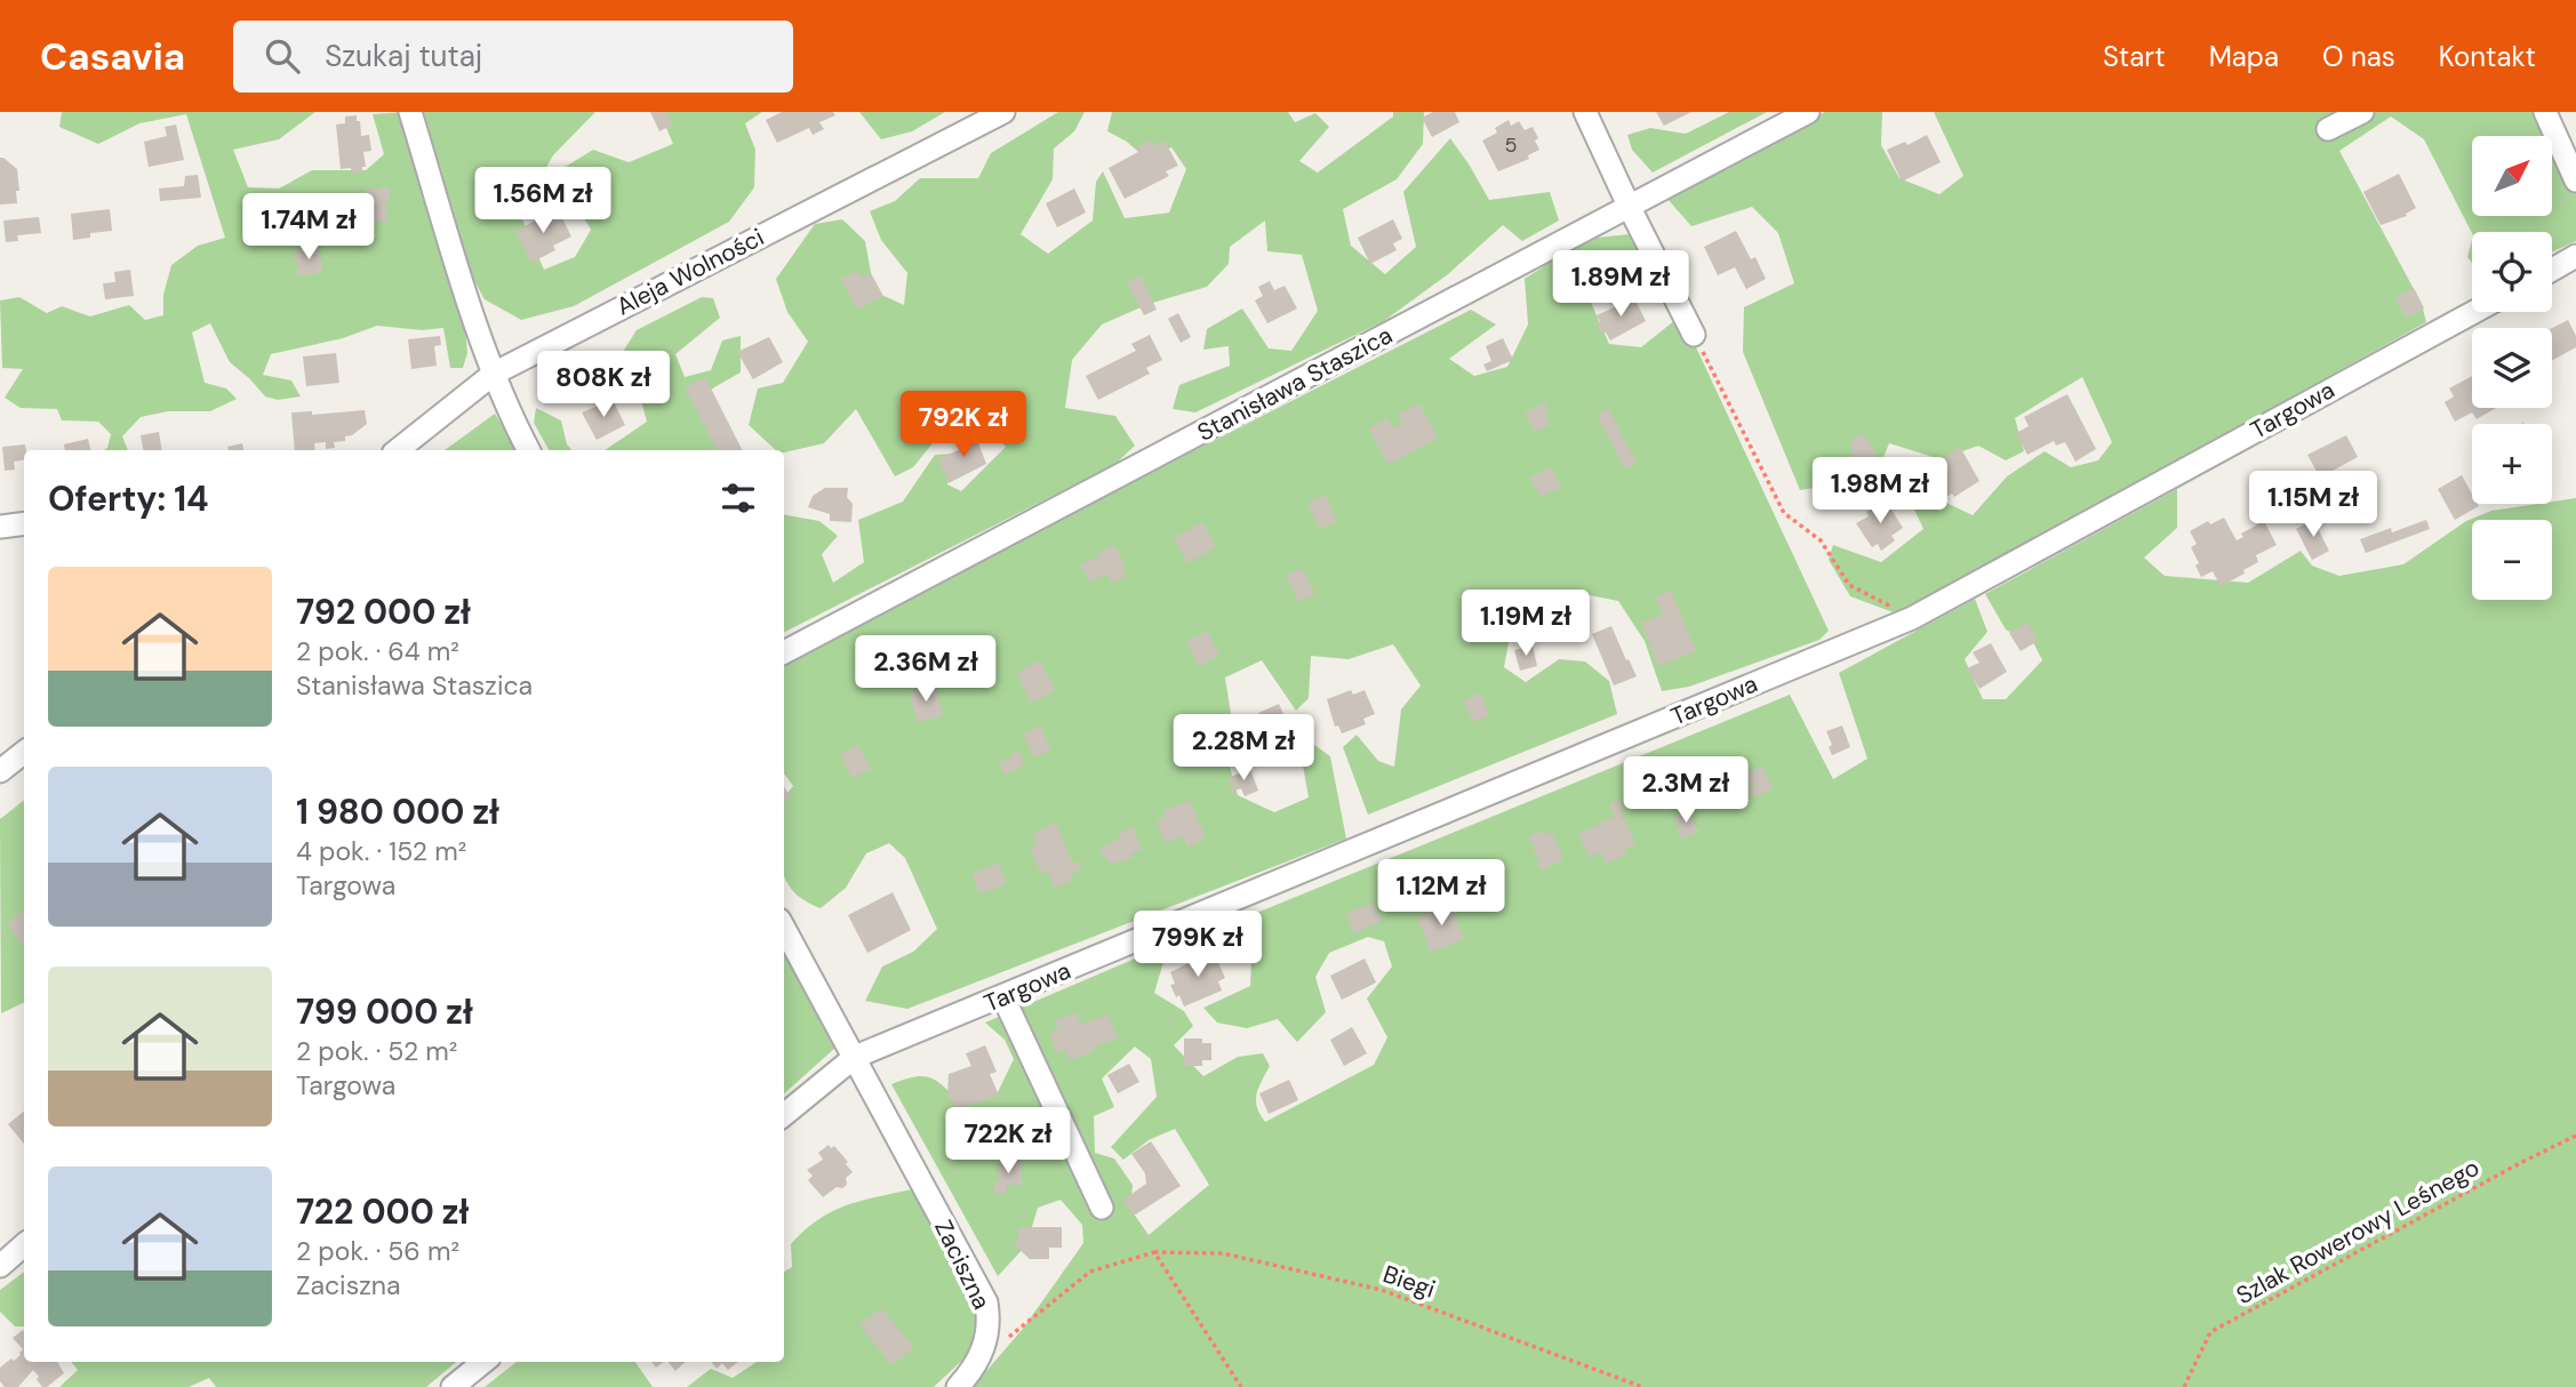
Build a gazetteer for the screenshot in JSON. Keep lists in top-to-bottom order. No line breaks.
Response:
{"streets":{"street":["Aleja Wolności","Stanisława Staszica","Targowa","Zaciszna"],"path":["Szlak Rowerowy Leśnego","Biegi"]},"crossings":[["Targowa","Zaciszna"],["Zaciszna","Biegi"]],"house_numbers":["5"],"north":"top right","page":{"header":"Casavia","search":"Szukaj tutaj","nav":["Start","Mapa","O nas","Kontakt"],"map_buttons":["+","−"],"price":["1.56M zł","1.74M zł","1.89M zł","808K zł","792K zł","1.98M zł","1.15M zł","1.19M zł","2.36M zł","2.28M zł","2.3M zł","1.12M zł","799K zł","722K zł"],"heading":"Oferty: 14","list":[{"name":"792 000 zł","note":"2 pok. · 64 m² · Stanisława Staszica"},{"name":"1 980 000 zł","note":"4 pok. · 152 m² · Targowa"},{"name":"799 000 zł","note":"2 pok. · 52 m² · Targowa"},{"name":"722 000 zł","note":"2 pok. · 56 m² · Zaciszna"}]}}
